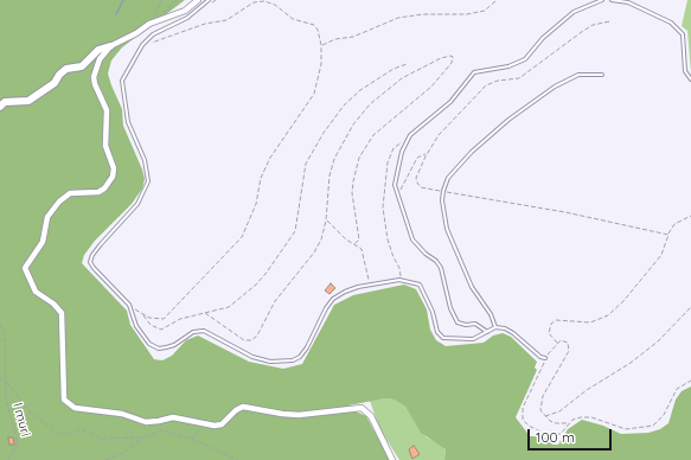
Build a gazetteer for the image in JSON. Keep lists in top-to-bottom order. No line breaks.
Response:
{"streets":{"path":["I muri"]},"scale_bar":"100 m"}
